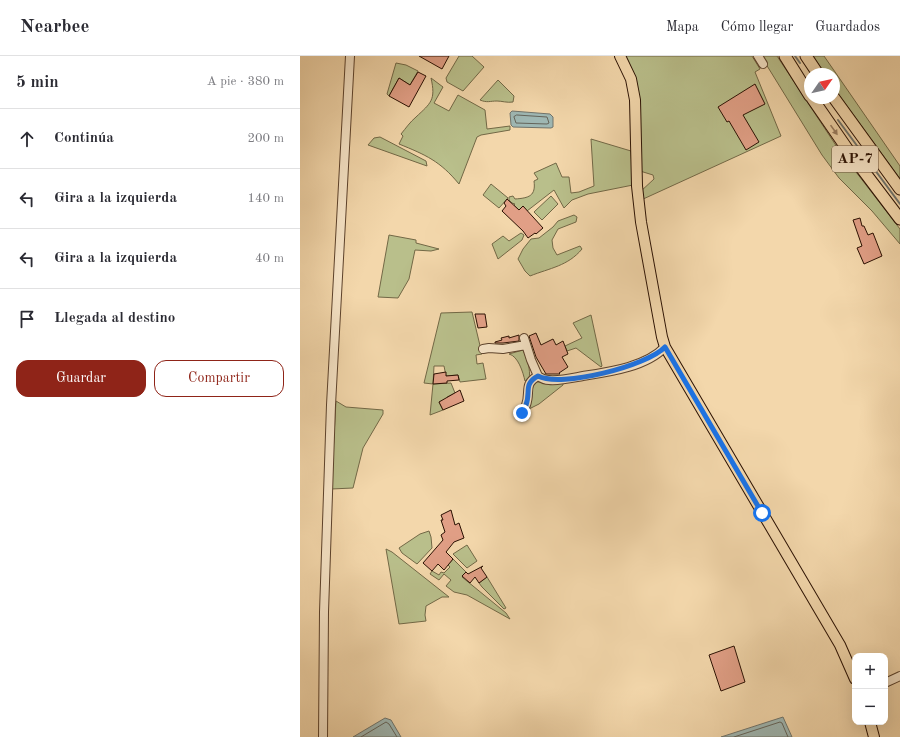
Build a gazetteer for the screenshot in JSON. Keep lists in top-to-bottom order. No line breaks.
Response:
{"streets":{"highway":["AP-7"]},"north":"top right","page":{"header":"Nearbee","nav":["Mapa","Cómo llegar","Guardados"],"heading":["5 min","A pie · 380 m"],"list":[["Continúa","200 m"],["Gira a la izquierda","140 m"],["Gira a la izquierda","40 m"],"Llegada al destino"],"buttons":["Guardar","Compartir"],"map_buttons":["+","−"]}}
